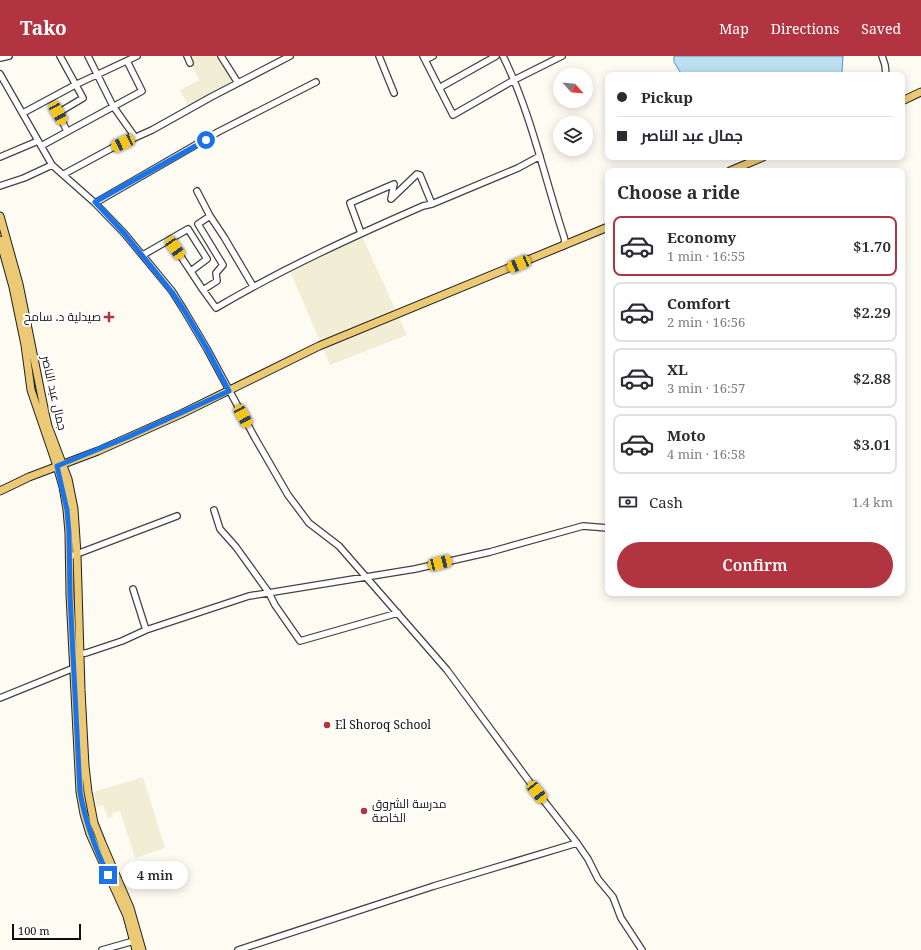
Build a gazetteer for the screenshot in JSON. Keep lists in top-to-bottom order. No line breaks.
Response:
{"streets":{"main road":["جمال عبد الناصر"]},"places":{"health":["صيدلية د. سامح"],"other":["El Shoroq School","مدرسة الشروق الخاصة"]},"scale_bar":"100 m","north":"bottom right","page":{"header":"Tako","nav":["Map","Directions","Saved"],"banner":["Pickup","جمال عبد الناصر"],"heading":"Choose a ride","list":[{"name":"Economy","note":"1 min · 16:55","value":"$1.70"},{"name":"Comfort","note":"2 min · 16:56","value":"$2.29"},{"name":"XL","note":"3 min · 16:57","value":"$2.88"},{"name":"Moto","note":"4 min · 16:58","value":"$3.01"}],"pay":["Cash","1.4 km"],"buttons":"Confirm","bubble":"4 min","scale":"100 m"}}
